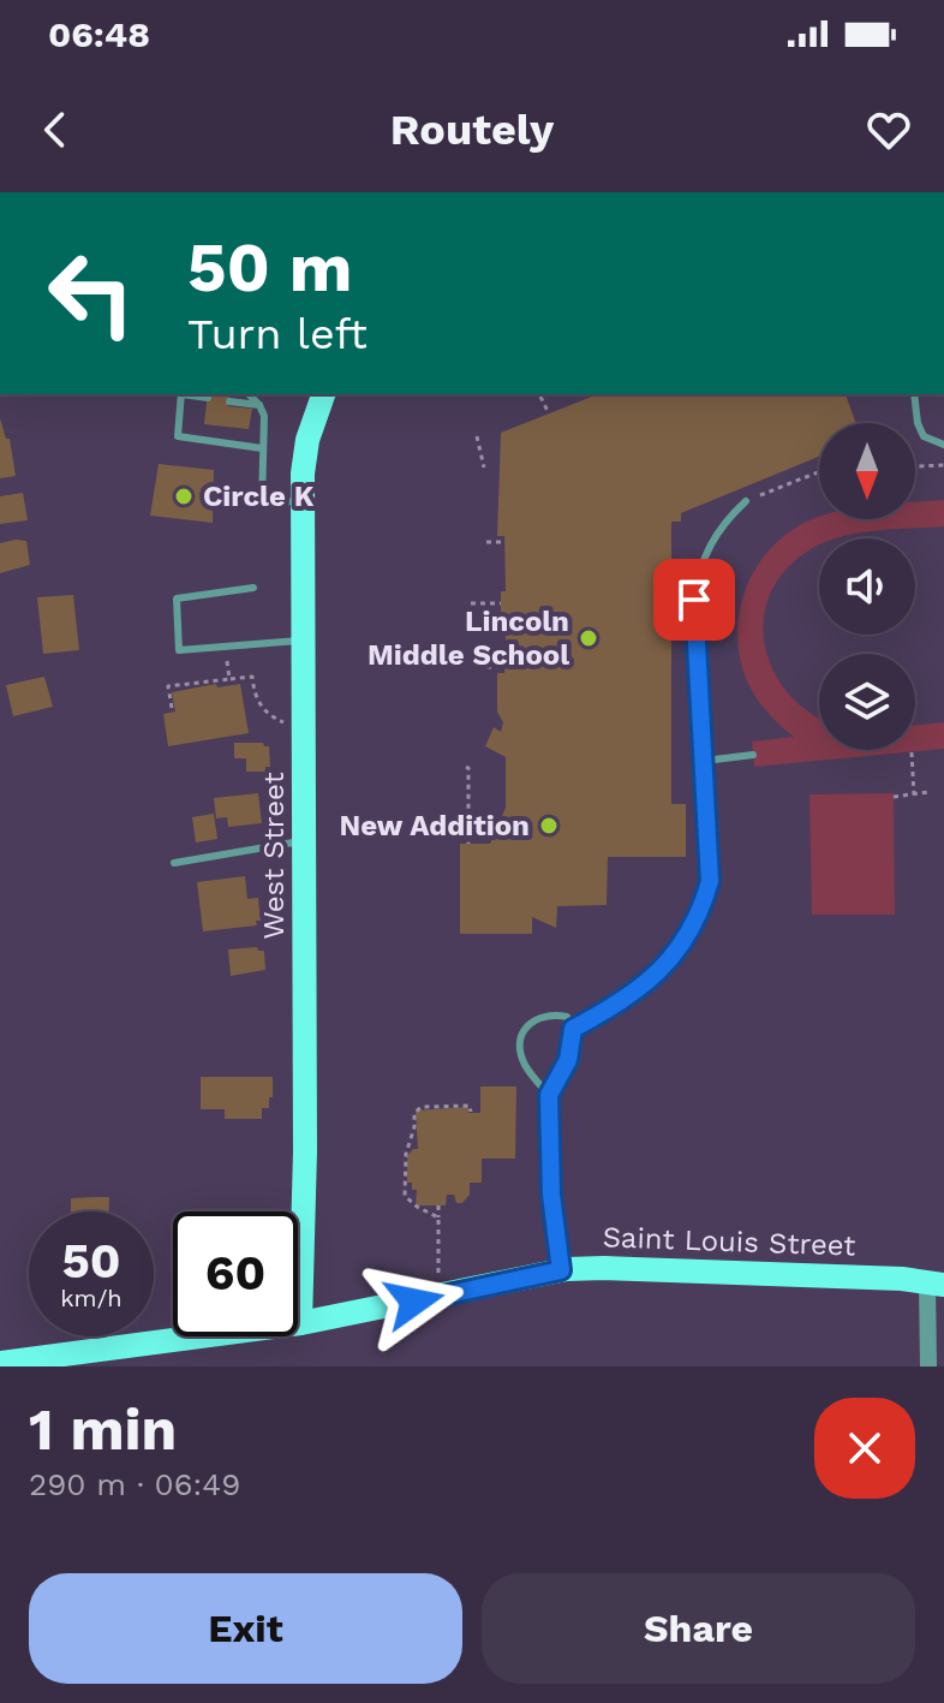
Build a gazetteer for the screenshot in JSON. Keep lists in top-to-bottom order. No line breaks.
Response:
{"streets":{"main road":["West Street","Saint Louis Street"]},"crossings":[["West Street","Saint Louis Street"]],"places":["Circle K","Lincoln Middle School","New Addition"],"north":"bottom","page":{"status":"06:48","header":"Routely","turn":["50 m","Turn left"],"speed":"50 km/h","limit":"60","heading":["1 min","290 m · 06:49"],"buttons":["Exit","Share"]}}
